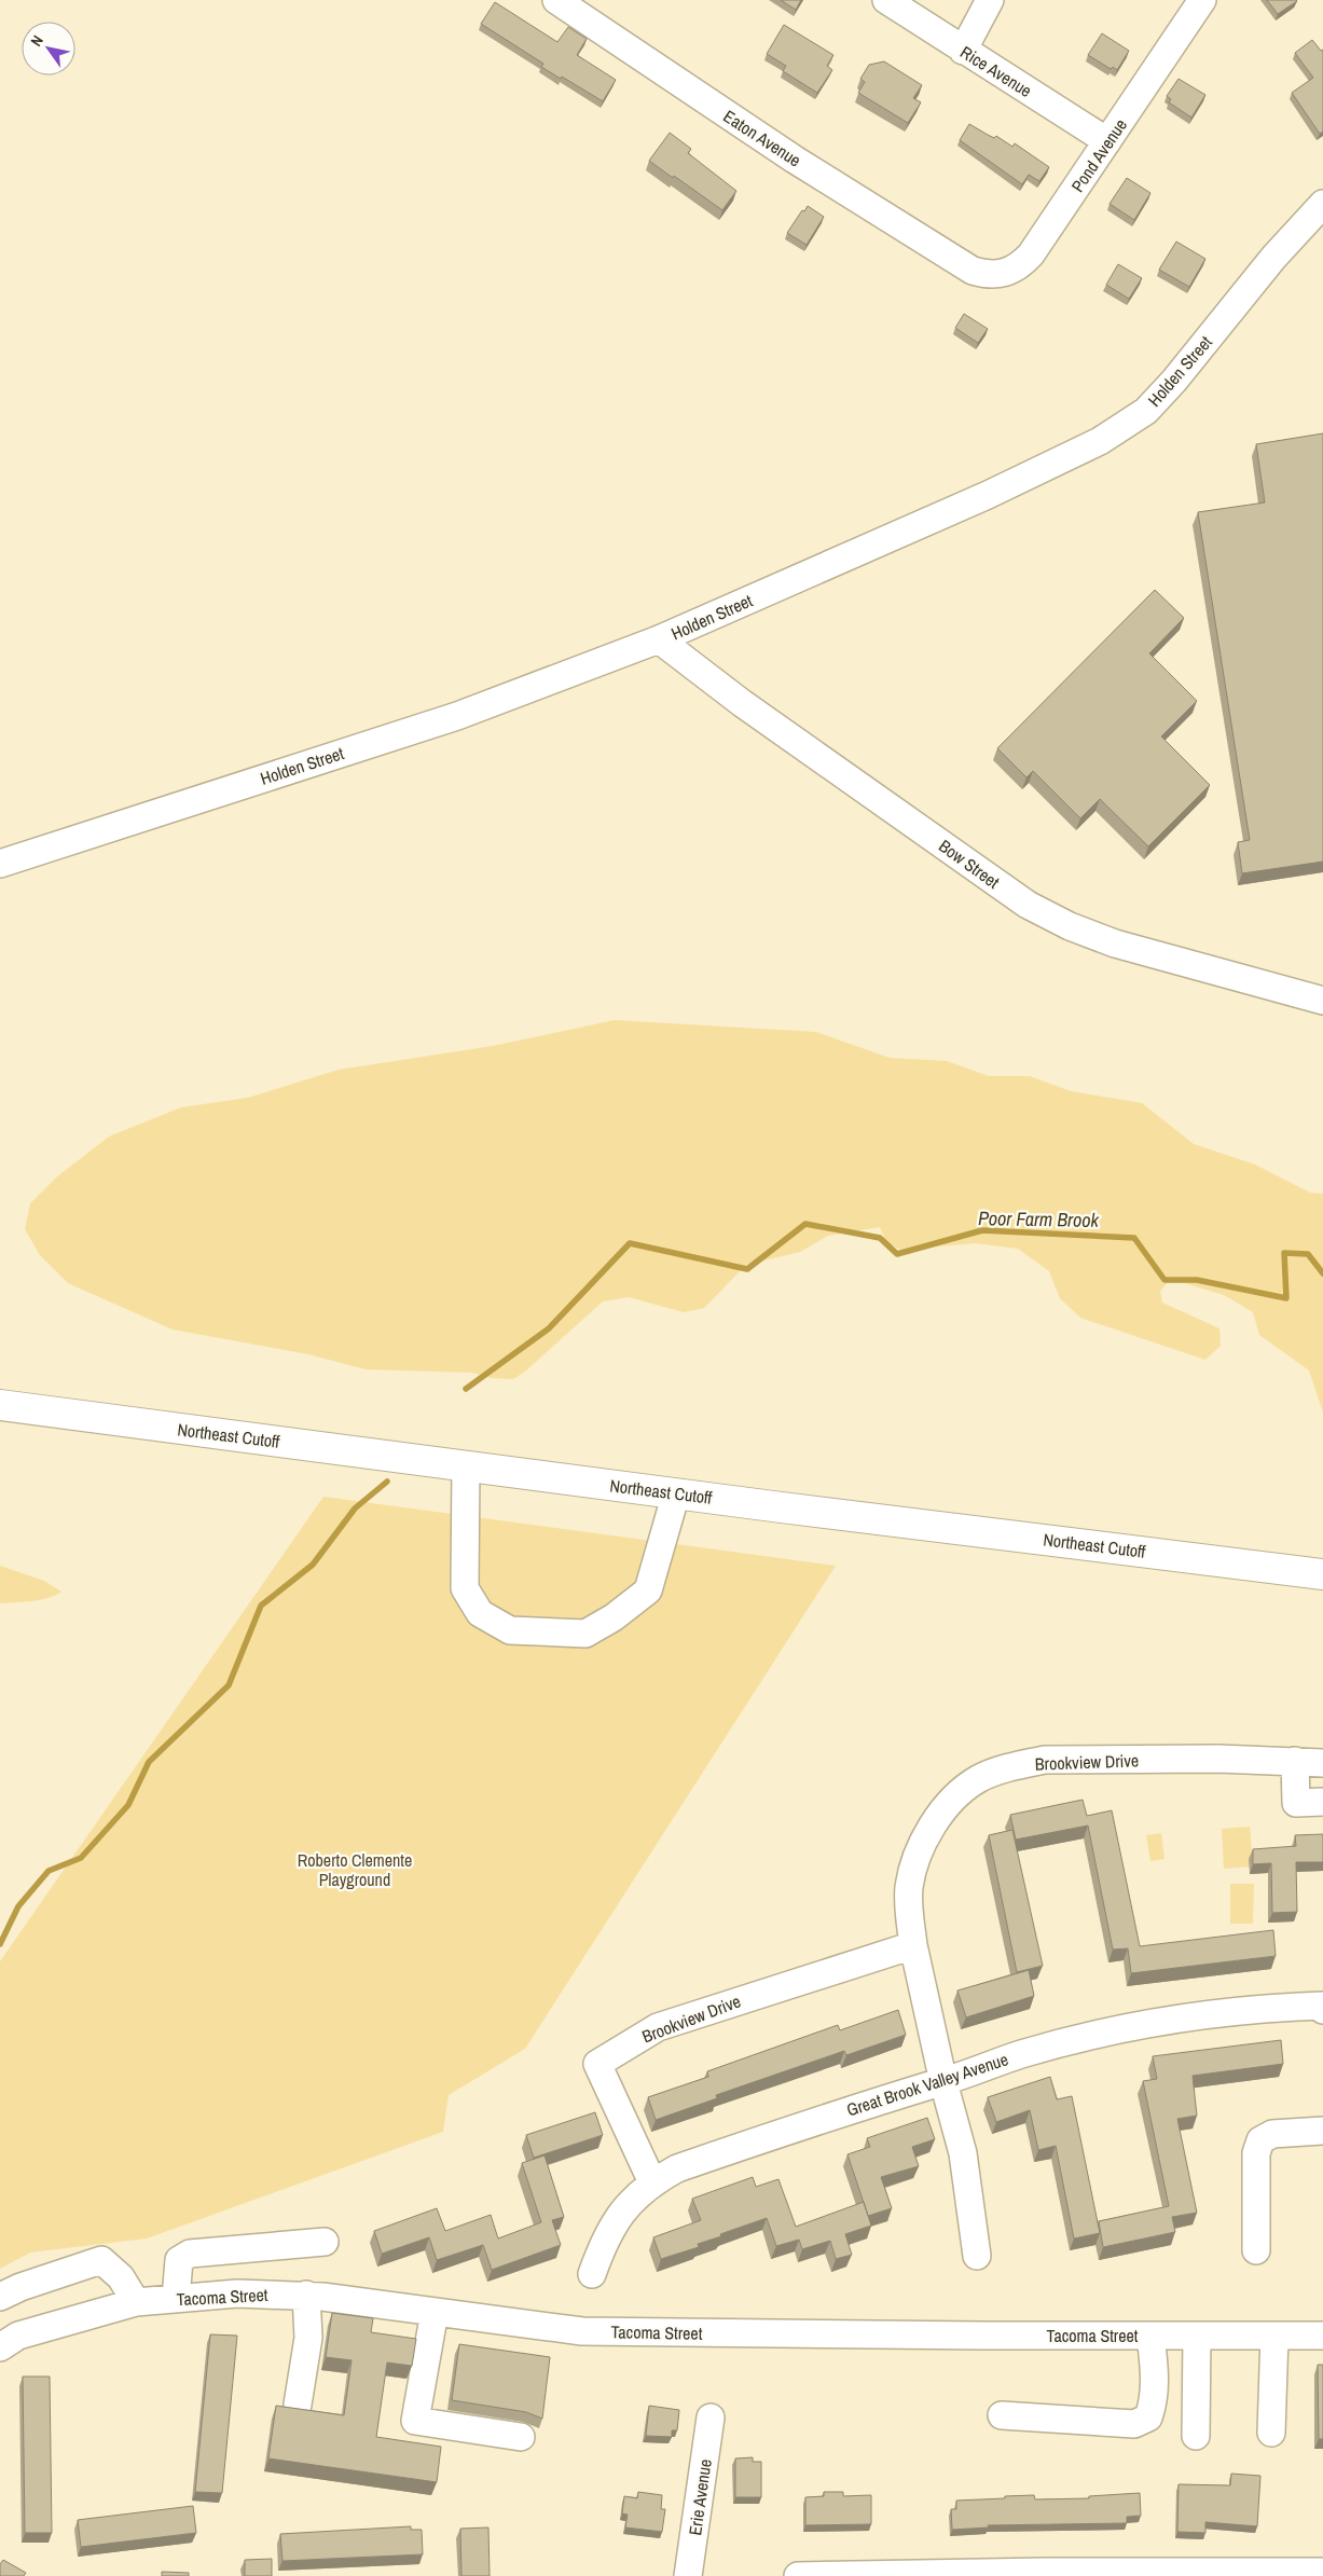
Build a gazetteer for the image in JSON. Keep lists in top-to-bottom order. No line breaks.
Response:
{"streets":{"main road":["Northeast Cutoff"],"street":["Rice Avenue","Eaton Avenue","Pond Avenue","Holden Street","Bow Street","Brookview Drive","Great Brook Valley Avenue","Tacoma Street","Erie Avenue"]},"crossings":[["Rice Avenue","Pond Avenue"],["Eaton Avenue","Pond Avenue"],["Holden Street","Bow Street"],["Brookview Drive","Great Brook Valley Avenue"]],"water":["Poor Farm Brook"],"parks":["Roberto Clemente Playground"],"north":"top left"}
